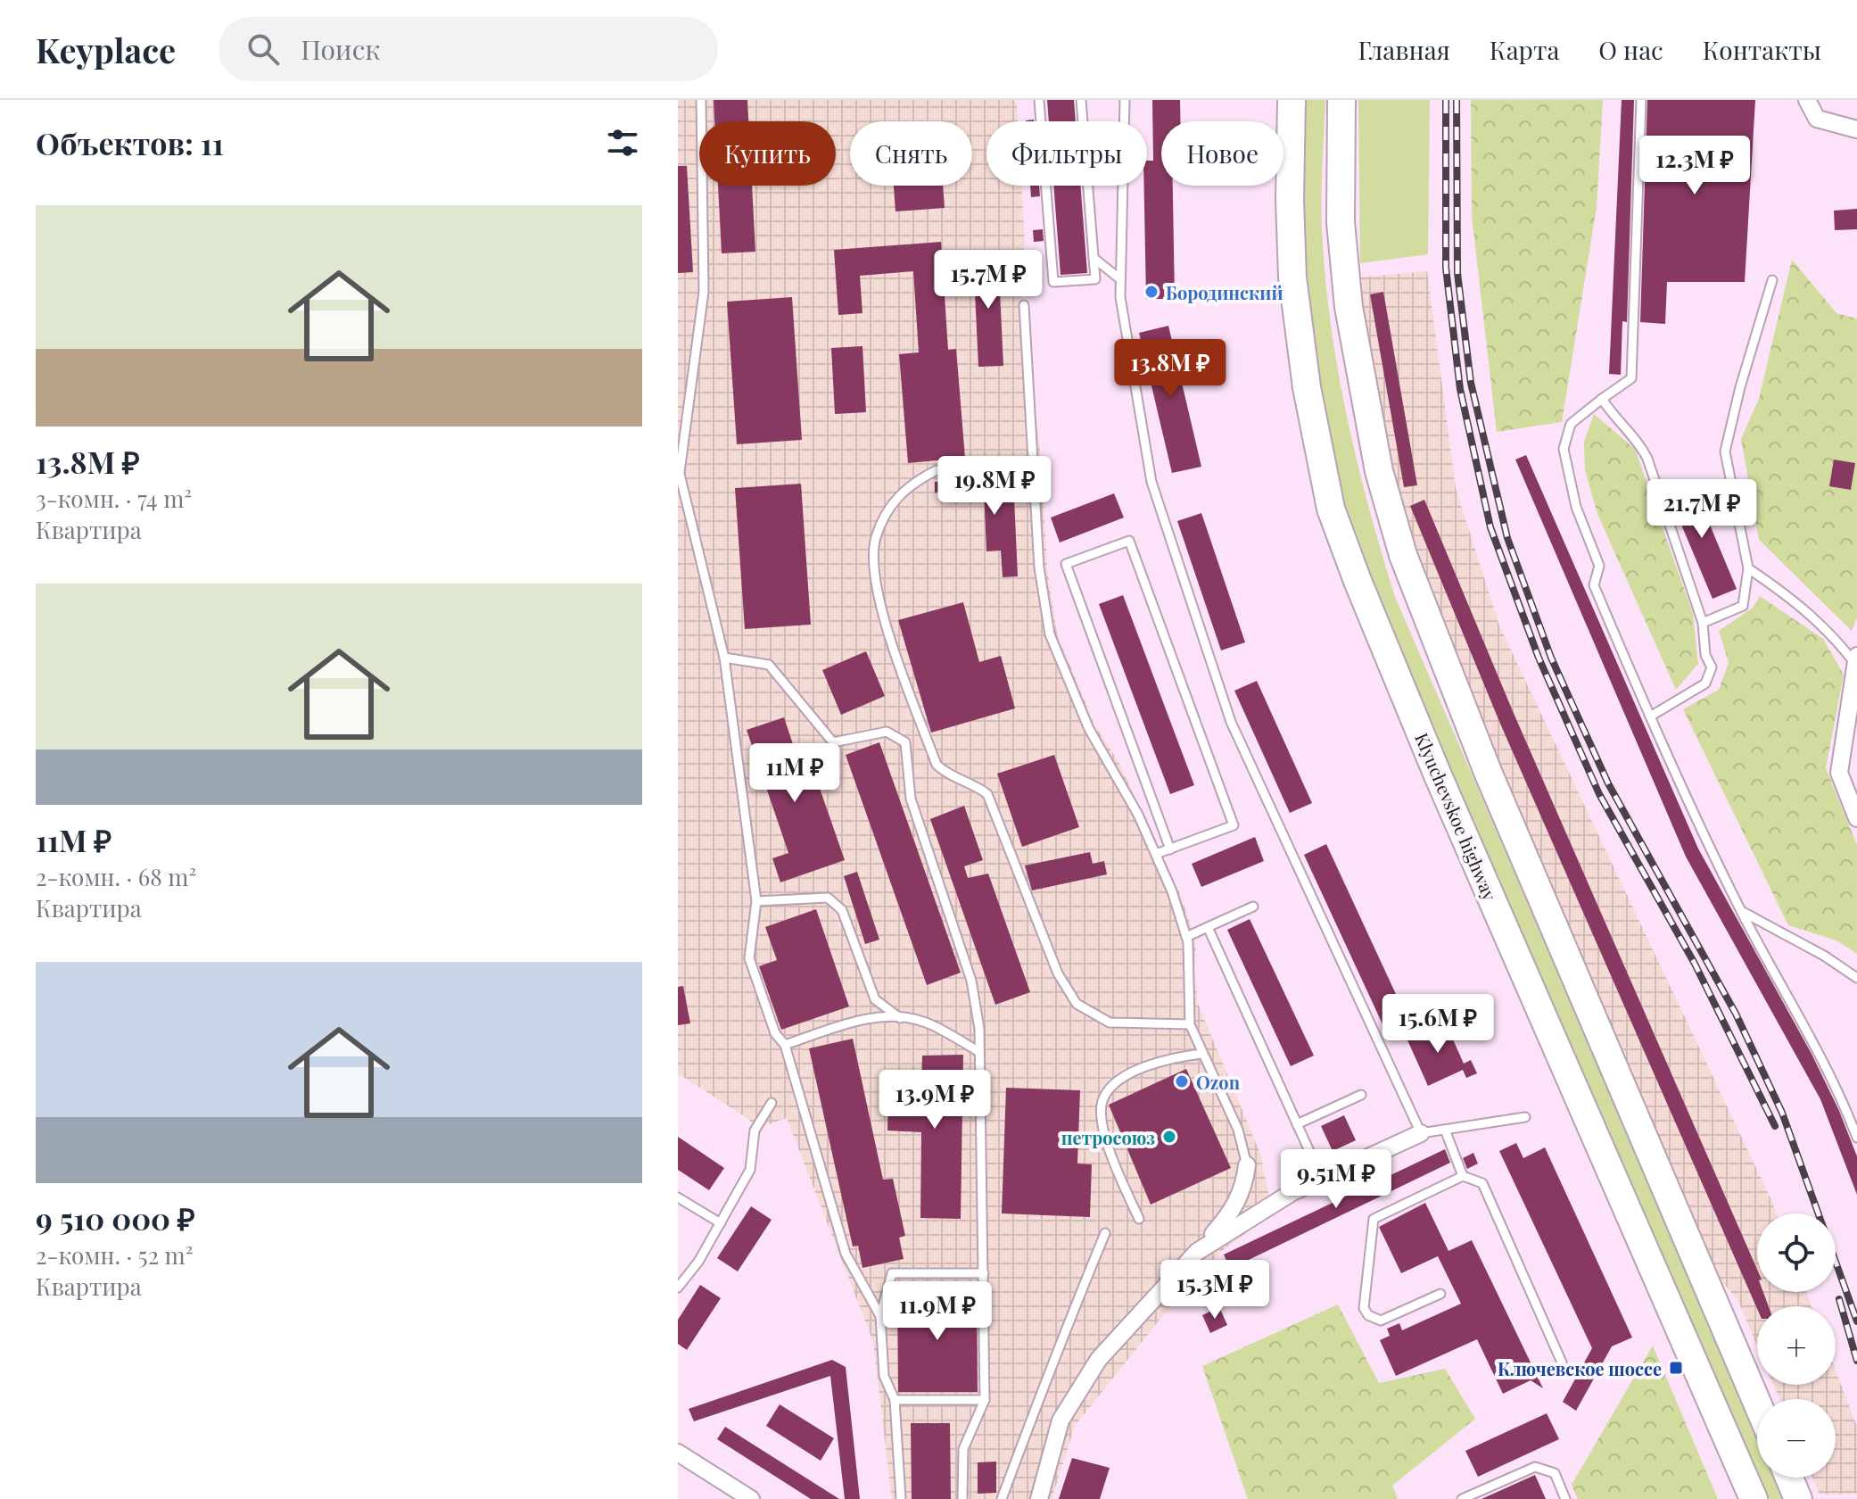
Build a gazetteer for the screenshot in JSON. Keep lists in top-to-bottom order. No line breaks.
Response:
{"streets":{"main road":["Klyuchevskoe highway"]},"places":{"other":["Бородинский","Ozon","петросоюз"],"transit":["Ключевское шоссе"]},"page":{"header":"Keyplace","search":"Поиск","nav":["Главная","Карта","О нас","Контакты"],"heading":"Объектов: 11","chip":["Купить","Снять","Фильтры","Новое"],"price":["12.3M ₽","15.7M ₽","13.8M ₽","19.8M ₽","21.7M ₽","11M ₽","15.6M ₽","13.9M ₽","9.51M ₽","15.3M ₽","11.9M ₽"],"list":[{"name":"13.8M ₽","note":"3-комн. · 74 m² · Квартира"},{"name":"11M ₽","note":"2-комн. · 68 m² · Квартира"},{"name":"9 510 000 ₽","note":"2-комн. · 52 m² · Квартира"}],"map_buttons":["+","−"]}}
